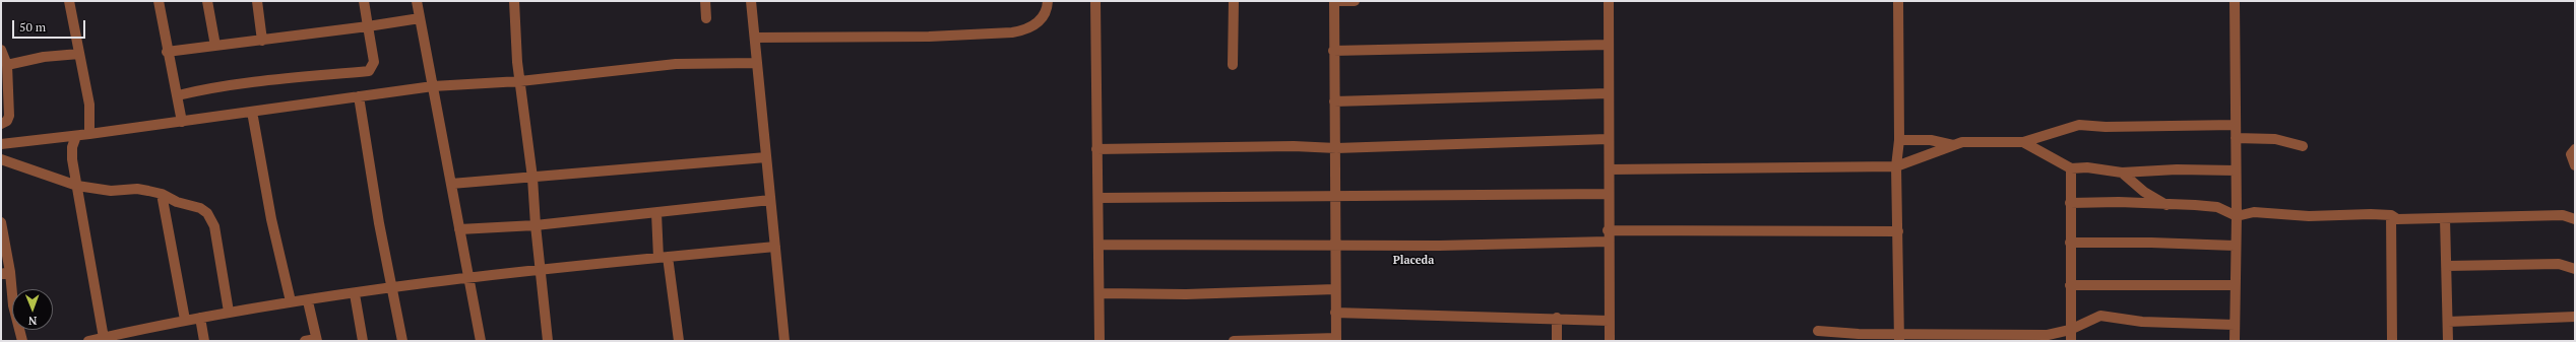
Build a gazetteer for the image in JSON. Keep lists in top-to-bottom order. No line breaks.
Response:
{"districts":["Placeda"],"scale_bar":"50 m","north":"bottom"}
